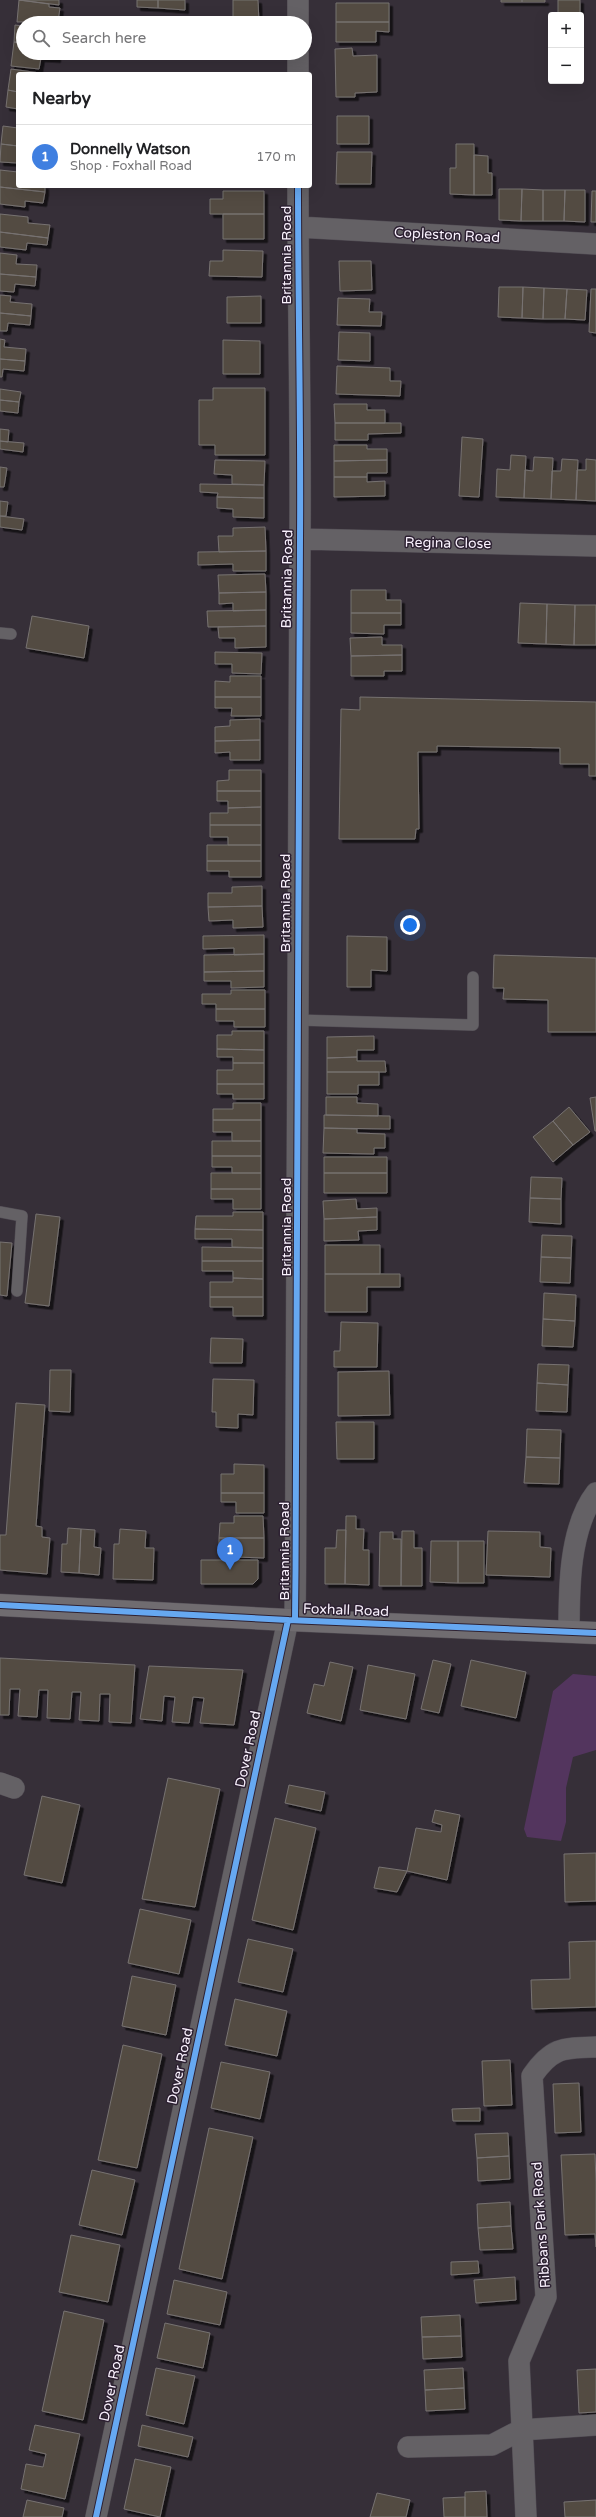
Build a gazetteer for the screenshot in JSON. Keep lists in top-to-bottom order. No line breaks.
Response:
{"streets":{"street":["Copleston Road","Britannia Road","Regina Close","Foxhall Road","Dover Road","Ribbans Park Road"]},"crossings":[["Copleston Road","Britannia Road"],["Britannia Road","Regina Close"],["Britannia Road","Foxhall Road"],["Britannia Road","Dover Road"],["Foxhall Road","Dover Road"]],"page":{"map_buttons":["+","−"],"search":"Search here","heading":"Nearby","list":[{"mark":"1","name":"Donnelly Watson","note":"Shop · Foxhall Road","value":"170 m"}],"pins":"1"}}
